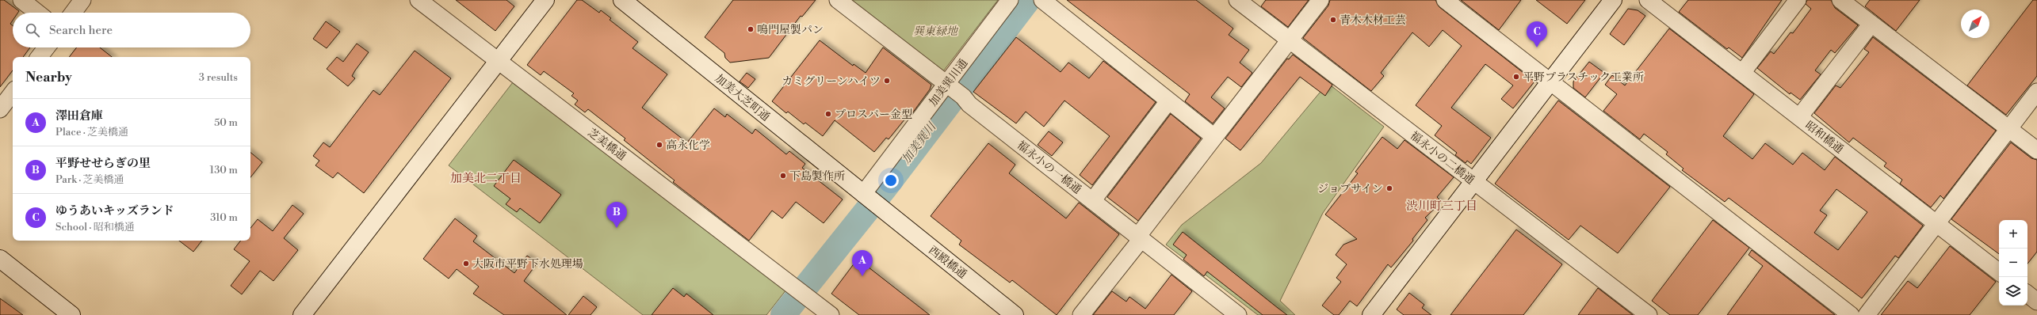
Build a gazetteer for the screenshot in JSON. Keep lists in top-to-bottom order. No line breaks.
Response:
{"streets":{"street":["加美巽川通","加美大芝町通","昭和橋通","芝美橋通","福永小の二橋通","福永小の一橋通","西殿橋通"]},"crossings":[["加美巽川通","加美大芝町通"],["加美巽川通","福永小の一橋通"],["加美巽川通","西殿橋通"],["加美大芝町通","西殿橋通"]],"districts":["加美北二丁目","渋川町三丁目"],"water":["加美巽川"],"parks":["巽東緑地"],"places":["青木木材工芸","鳴門屋製パン","平野プラスチック工業所","カミグリーンハイツ","プロスパー金型","高永化学","下島製作所","ジョブサイン","大阪市平野下水処理場"],"north":"top right","page":{"search":"Search here","pins":["C","B","A"],"heading":["Nearby","3 results"],"list":[{"mark":"A","name":"澤田倉庫","note":"Place · 芝美橋通","value":"50 m"},{"mark":"B","name":"平野せせらぎの里","note":"Park · 芝美橋通","value":"130 m"},{"mark":"C","name":"ゆうあいキッズランド","note":"School · 昭和橋通","value":"310 m"}],"map_buttons":["+","−"]}}
